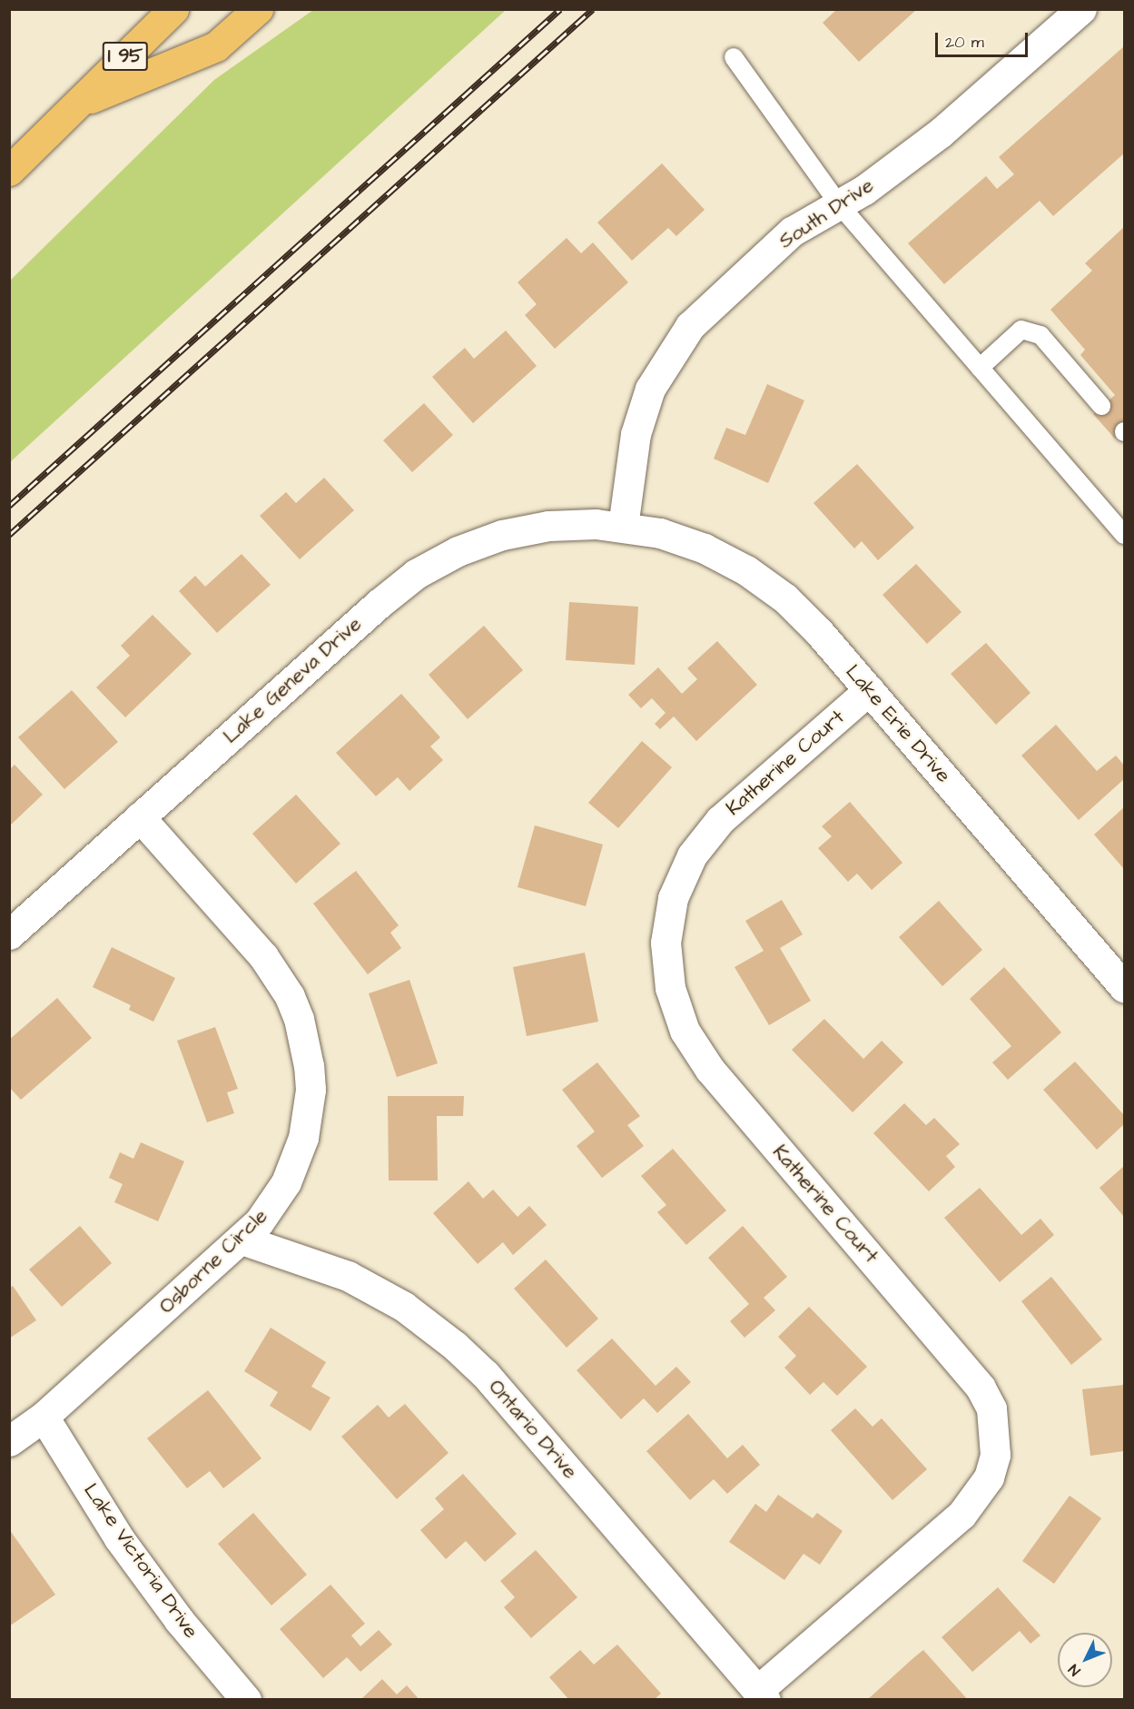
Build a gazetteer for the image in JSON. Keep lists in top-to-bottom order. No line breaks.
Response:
{"streets":{"highway":["I 95"],"street":["South Drive","Lake Geneva Drive","Lake Erie Drive","Katherine Court","Osborne Circle","Ontario Drive","Lake Victoria Drive"]},"crossings":[["South Drive","Lake Geneva Drive"],["South Drive","Lake Erie Drive"],["Lake Geneva Drive","Lake Erie Drive"],["Lake Geneva Drive","Osborne Circle"],["Lake Erie Drive","Katherine Court"],["Katherine Court","Ontario Drive"],["Osborne Circle","Ontario Drive"],["Osborne Circle","Lake Victoria Drive"]],"scale_bar":"20 m","north":"bottom left"}
